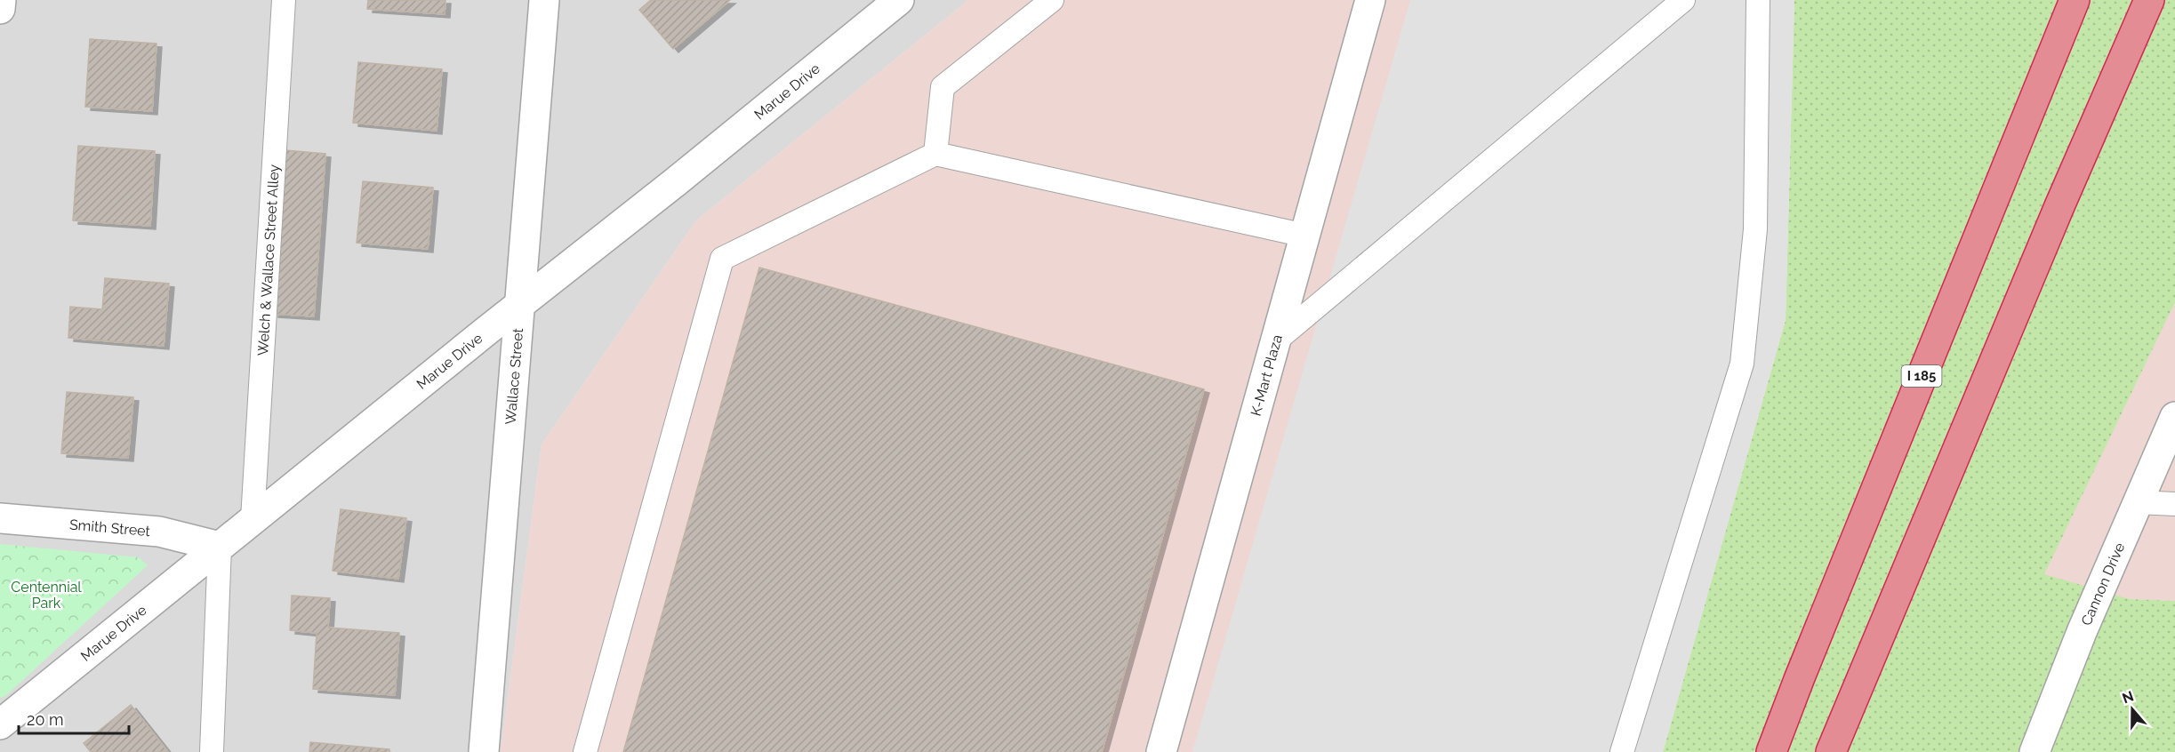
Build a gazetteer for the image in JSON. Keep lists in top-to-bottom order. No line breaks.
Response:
{"streets":{"highway":["I 185"],"street":["Marue Drive","Wallace Street","K-Mart Plaza","Smith Street","Cannon Drive"],"lane":["Welch & Wallace Street Alley"]},"crossings":[["Marue Drive","Welch & Wallace Street Alley"],["Marue Drive","Wallace Street"],["Marue Drive","Smith Street"]],"parks":["Centennial Park"],"scale_bar":"20 m","north":"top"}
